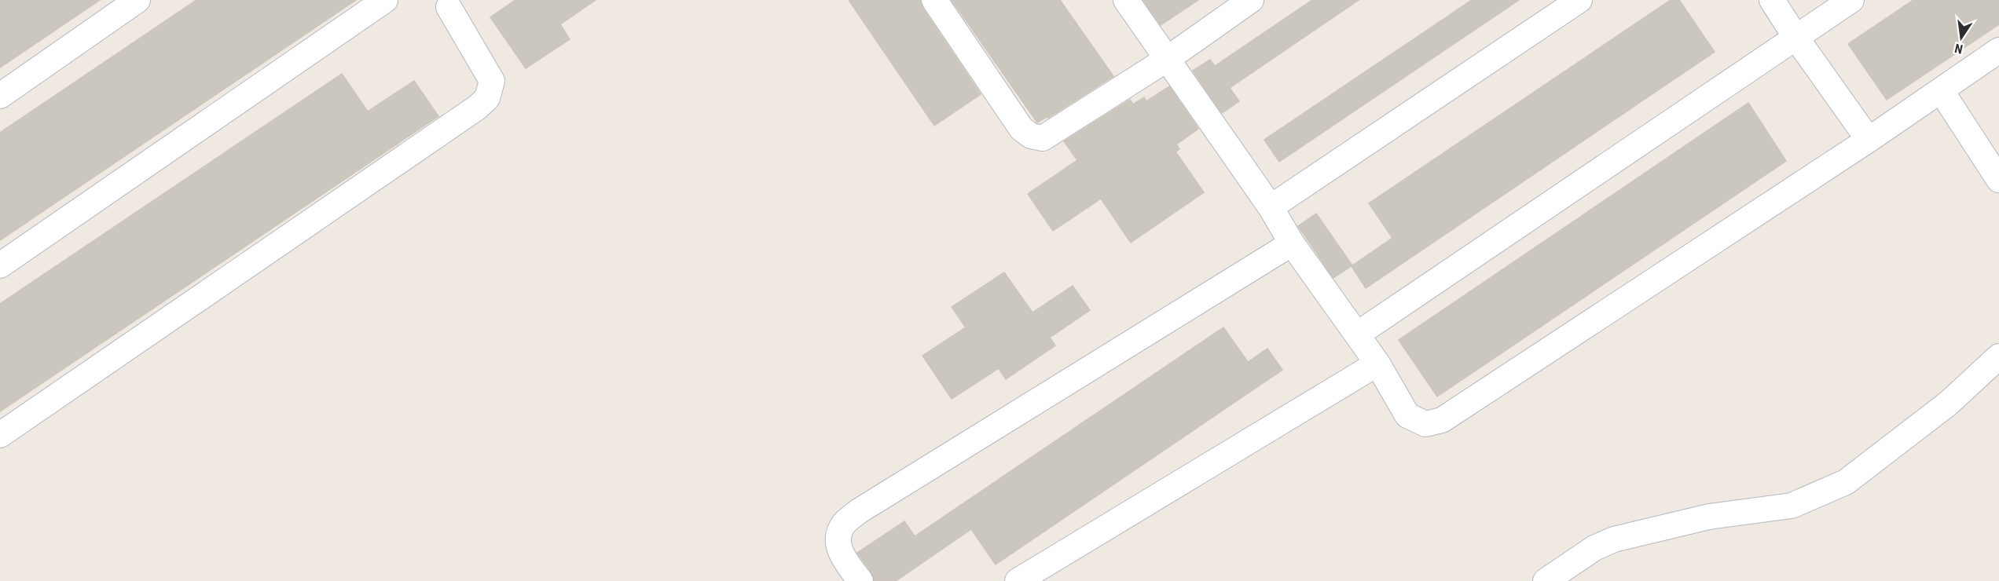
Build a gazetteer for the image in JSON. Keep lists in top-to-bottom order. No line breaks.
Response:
{"north":"bottom"}
